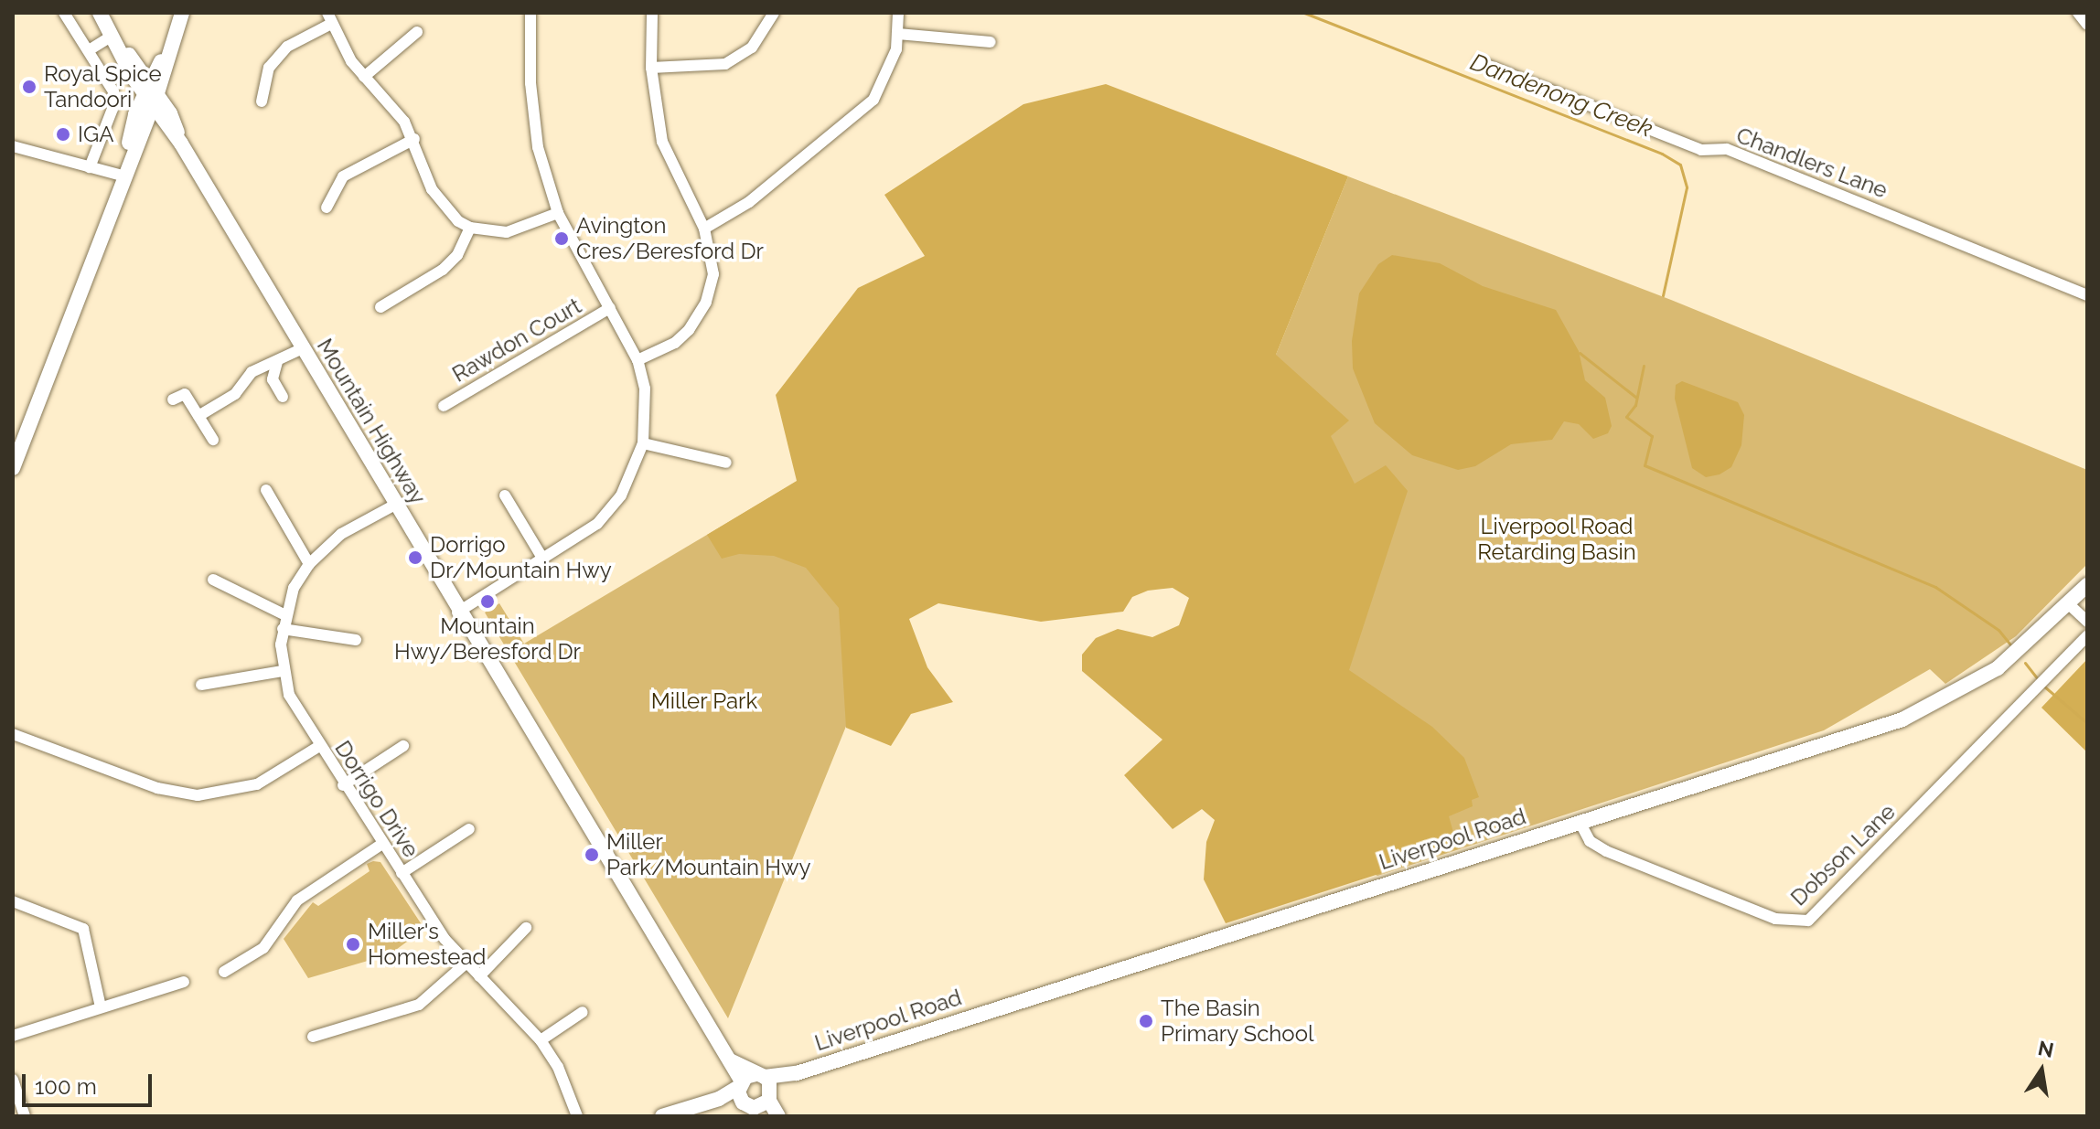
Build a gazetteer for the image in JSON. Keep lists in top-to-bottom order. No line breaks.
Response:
{"streets":{"main road":["Mountain Highway","Liverpool Road"],"street":["Chandlers Lane","Rawdon Court","Dorrigo Drive","Dobson Lane"]},"crossings":[["Mountain Highway","Dorrigo Drive"],["Liverpool Road","Dobson Lane"]],"water":["Dandenong Creek"],"parks":["Liverpool Road Retarding Basin","Miller Park"],"places":["Royal Spice Tandoori","IGA","Avington Cres/Beresford Dr","Dorrigo Dr/Mountain Hwy","Mountain Hwy/Beresford Dr","Miller Park/Mountain Hwy","Miller's Homestead","The Basin Primary School"],"scale_bar":"100 m","north":"top"}
